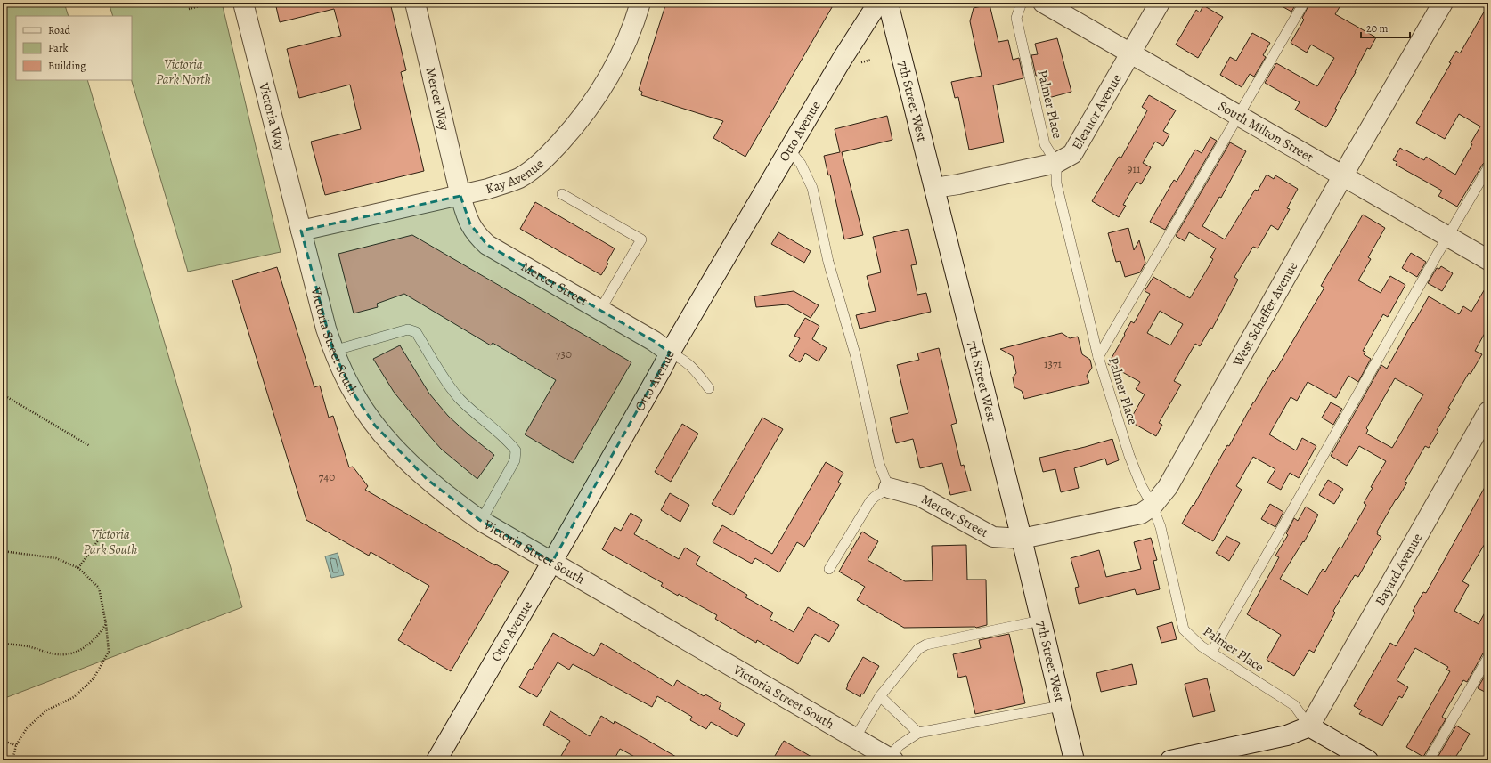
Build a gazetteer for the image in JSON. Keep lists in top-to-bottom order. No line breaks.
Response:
{"streets":{"street":["Mercer Way","7th Street West","Eleanor Avenue","Victoria Way","Otto Avenue","South Milton Street","Kay Avenue","Mercer Street","West Scheffer Avenue","Victoria Street South","Bayard Avenue"],"lane":["Palmer Place"]},"crossings":[["Mercer Way","Kay Avenue"],["Mercer Way","Mercer Street"],["7th Street West","Eleanor Avenue"],["7th Street West","Mercer Street"],["7th Street West","West Scheffer Avenue"],["Palmer Place","Eleanor Avenue"],["Palmer Place","West Scheffer Avenue"],["Palmer Place","Bayard Avenue"],["Eleanor Avenue","South Milton Street"],["Victoria Way","Kay Avenue"],["Victoria Way","Victoria Street South"],["Otto Avenue","Mercer Street"],["Otto Avenue","Victoria Street South"],["South Milton Street","West Scheffer Avenue"],["Kay Avenue","Mercer Street"],["Kay Avenue","Victoria Street South"],["Mercer Street","West Scheffer Avenue"]],"parks":["Victoria Park North","Victoria Park South"],"house_numbers":["911","730","1371","740"],"legend":["Road","Park","Building"],"scale_bar":"20 m"}
